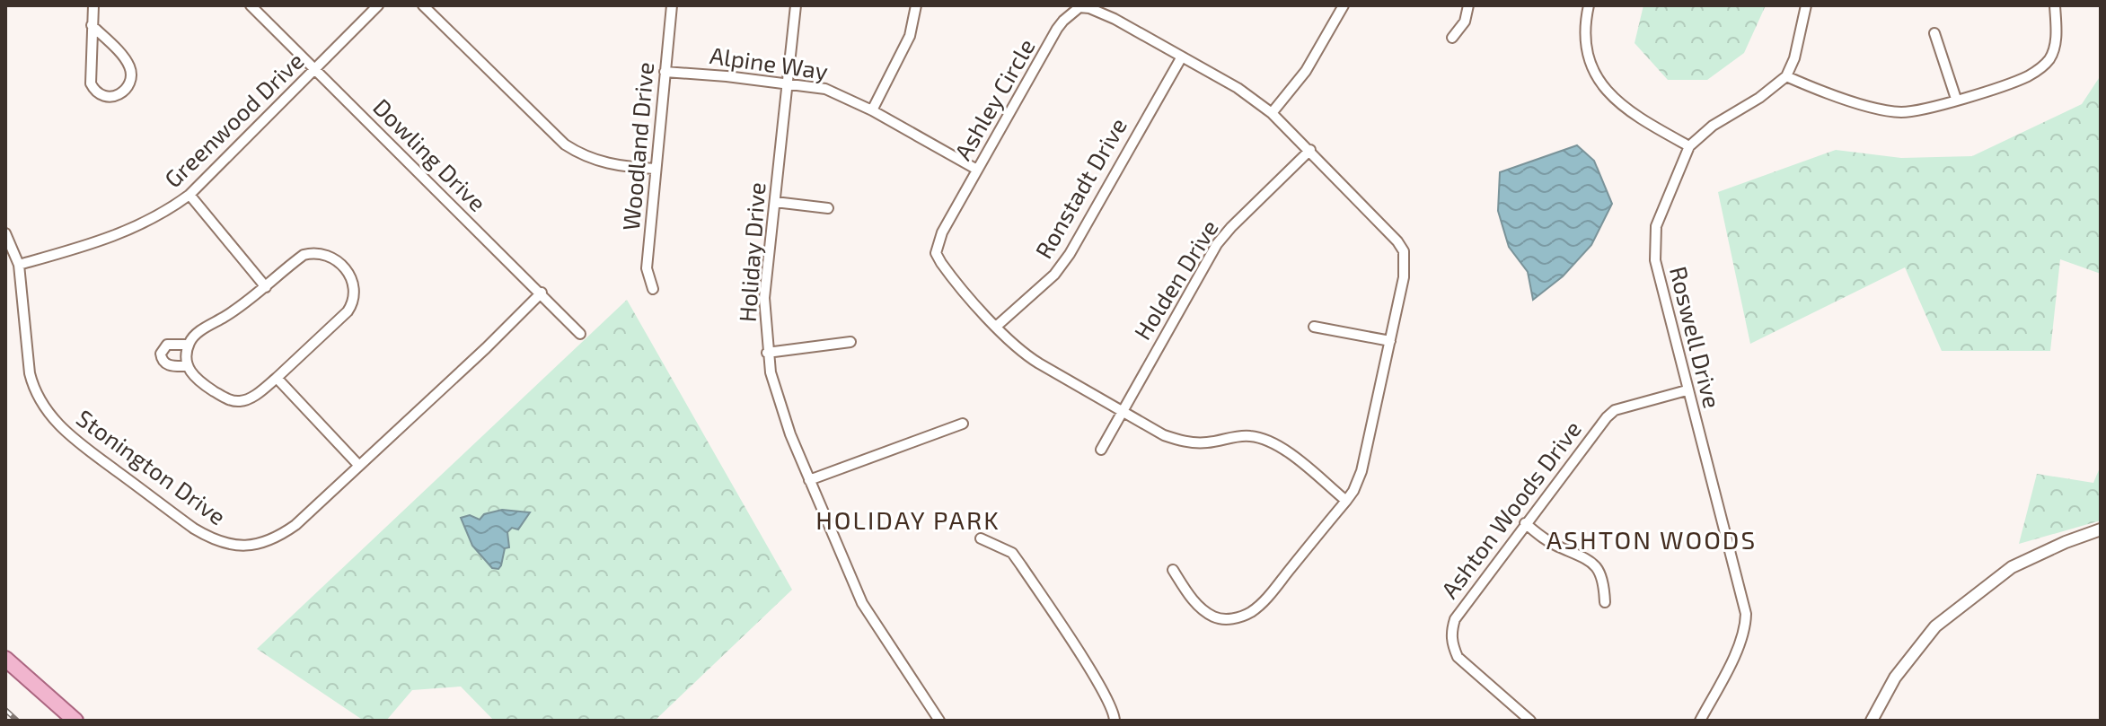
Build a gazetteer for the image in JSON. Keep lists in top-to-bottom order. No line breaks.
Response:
{"streets":{"street":["Alpine Way","Ashley Circle","Greenwood Drive","Woodland Drive","Dowling Drive","Ronstadt Drive","Holiday Drive","Holden Drive","Roswell Drive","Stonington Drive","Ashton Woods Drive"]},"crossings":[["Alpine Way","Ashley Circle"],["Alpine Way","Woodland Drive"],["Alpine Way","Holiday Drive"],["Ashley Circle","Ronstadt Drive"],["Ashley Circle","Holden Drive"],["Greenwood Drive","Dowling Drive"],["Greenwood Drive","Stonington Drive"],["Dowling Drive","Stonington Drive"],["Roswell Drive","Ashton Woods Drive"]],"districts":["HOLIDAY PARK","ASHTON WOODS"]}
